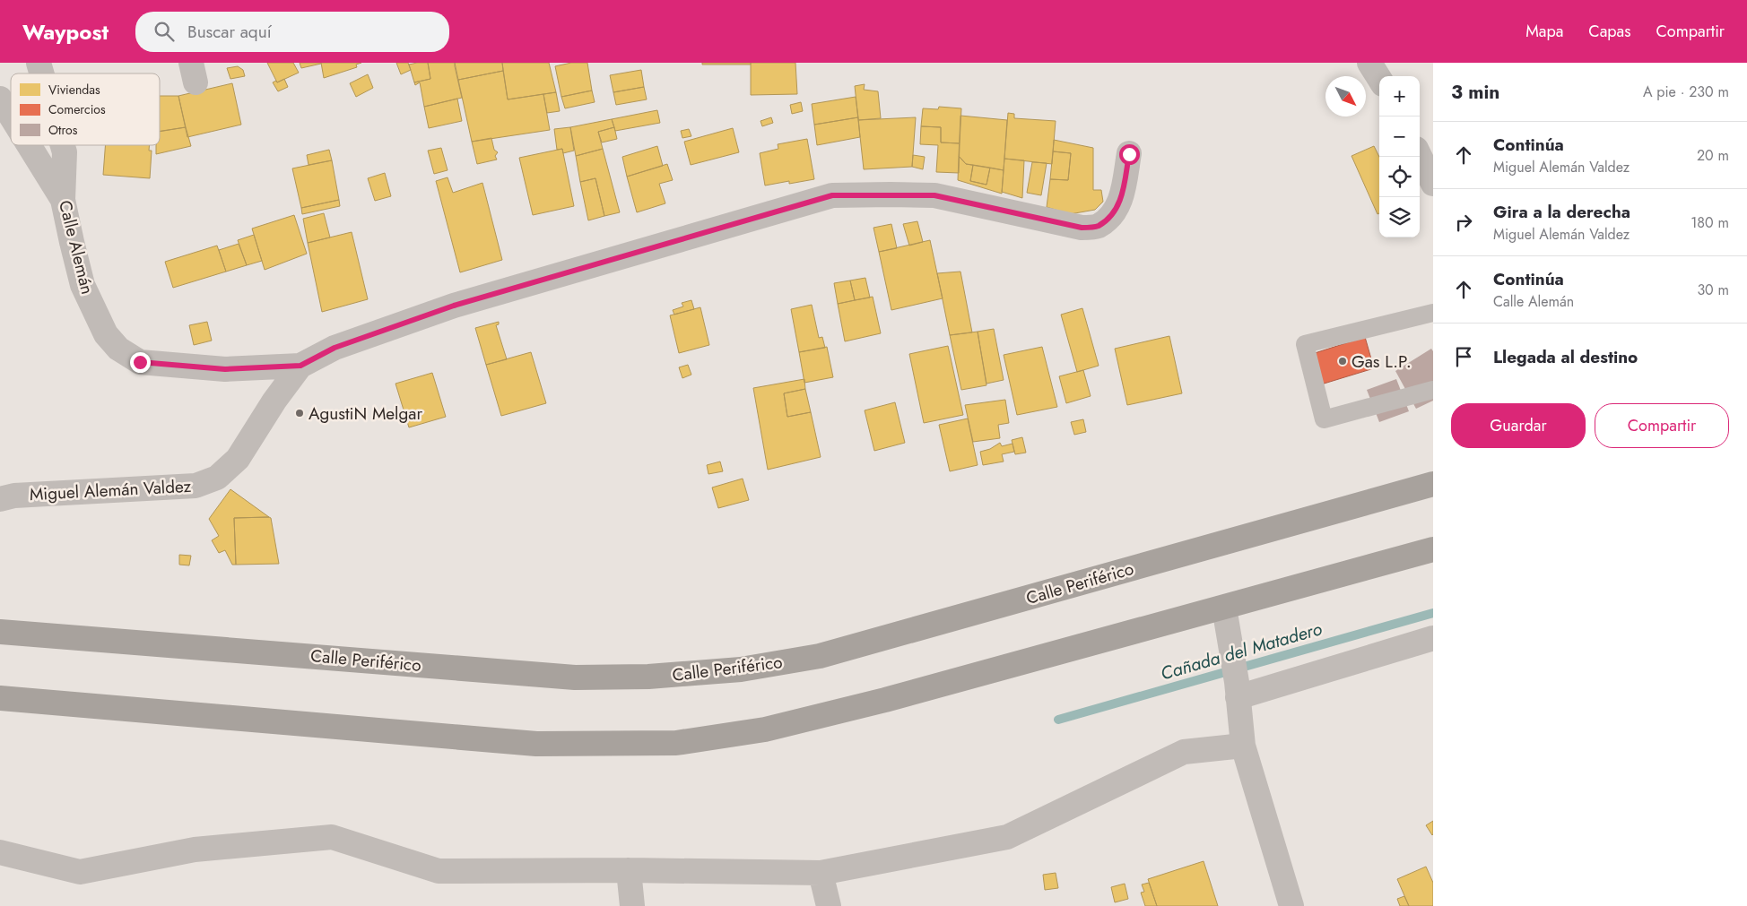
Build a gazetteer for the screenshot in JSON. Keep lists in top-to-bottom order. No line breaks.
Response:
{"streets":{"highway":["Calle Periférico"],"street":["Calle Alemán","Miguel Alemán Valdez"]},"crossings":[["Calle Alemán","Miguel Alemán Valdez"]],"water":["Cañada del Matadero"],"places":["Gas L.P.","AgustiN Melgar"],"legend":["Viviendas","Comercios","Otros"],"north":"bottom right","page":{"header":"Waypost","search":"Buscar aquí","nav":["Mapa","Capas","Compartir"],"heading":["3 min","A pie · 230 m"],"map_buttons":["+","−"],"list":[["Continúa","Miguel Alemán Valdez","20 m"],["Gira a la derecha","Miguel Alemán Valdez","180 m"],["Continúa","Calle Alemán","30 m"],"Llegada al destino"],"buttons":["Guardar","Compartir"]}}
